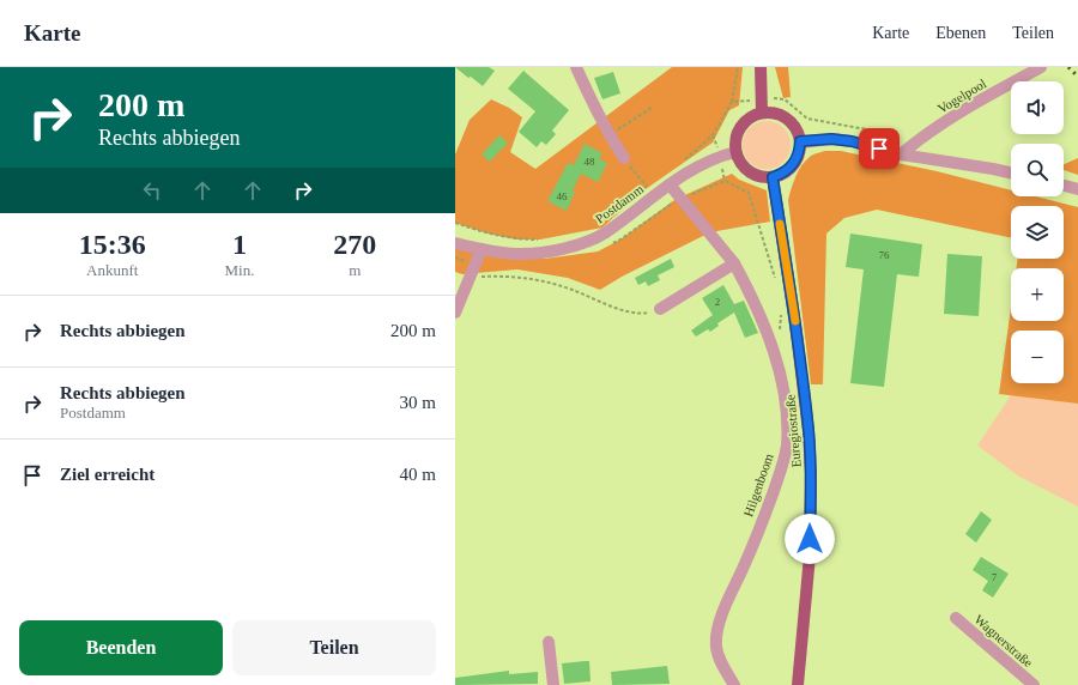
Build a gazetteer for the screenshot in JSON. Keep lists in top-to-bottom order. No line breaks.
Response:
{"streets":{"main road":["Euregiostraße"],"street":["Vogelpool","Postdamm","Hilgenboom","Wagnerstraße"]},"crossings":[["Postdamm","Euregiostraße"],["Postdamm","Hilgenboom"]],"house_numbers":["48","46","76","2","7"],"page":{"header":"Karte","nav":["Karte","Ebenen","Teilen"],"turn":["200 m","Rechts abbiegen"],"map_buttons":["+","−"],"eta":["15:36","Ankunft","1","Min.","270","m"],"list":[{"name":"Rechts abbiegen","value":"200 m"},{"name":"Rechts abbiegen","note":"Postdamm","value":"30 m"},{"name":"Ziel erreicht","value":"40 m"}],"buttons":["Beenden","Teilen"]}}
